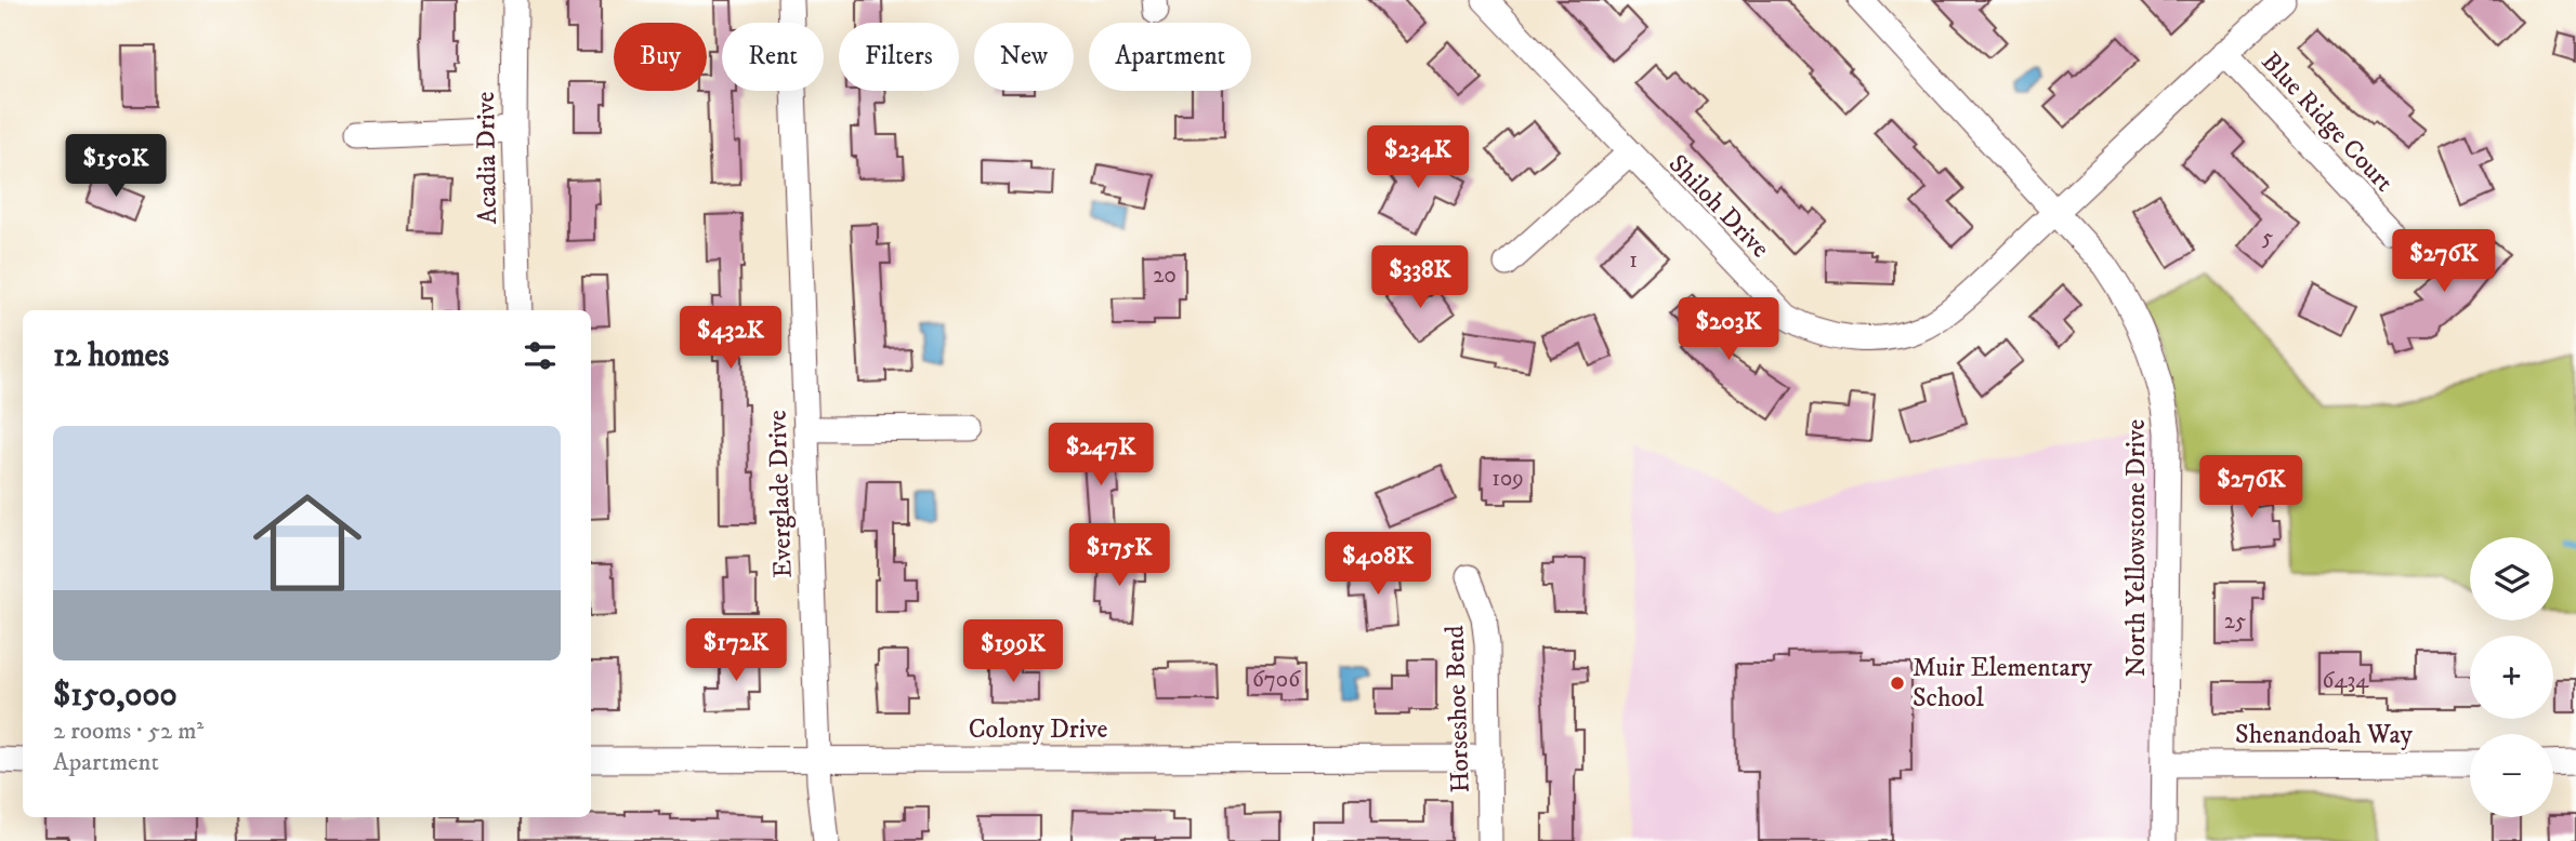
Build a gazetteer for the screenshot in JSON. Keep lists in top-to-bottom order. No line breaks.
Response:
{"streets":{"street":["Blue Ridge Court","Acadia Drive","Shiloh Drive","Everglade Drive","North Yellowstone Drive","Horseshoe Bend","Colony Drive","Shenandoah Way"]},"crossings":[["Blue Ridge Court","Shiloh Drive"],["Shiloh Drive","North Yellowstone Drive"],["Everglade Drive","Colony Drive"],["North Yellowstone Drive","Shenandoah Way"],["Horseshoe Bend","Colony Drive"]],"places":["Muir Elementary School"],"house_numbers":["5","1","20","109","25","6706","6434"],"page":{"chip":["Buy","Rent","Filters","New","Apartment"],"price":["$234K","$150K","$276K","$338K","$203K","$432K","$247K","$276K","$175K","$408K","$172K","$199K"],"heading":"12 homes","list":[{"name":"$150,000","note":"2 rooms · 52 m² · Apartment"}],"map_buttons":["+","−"]}}
